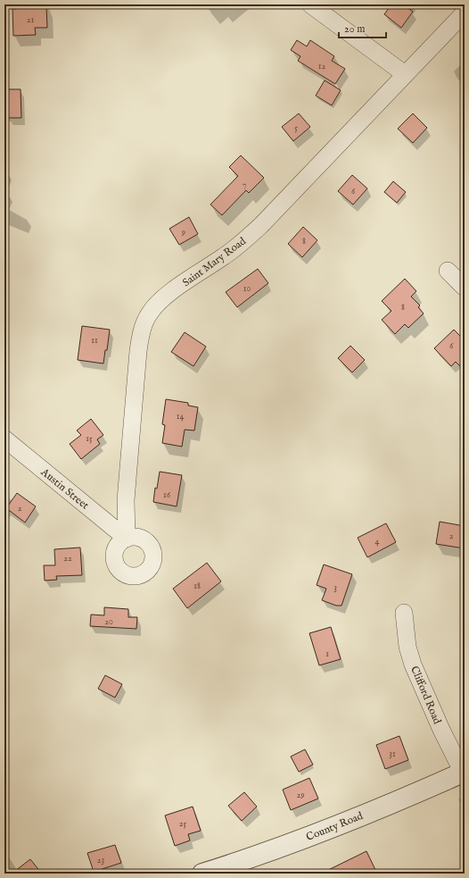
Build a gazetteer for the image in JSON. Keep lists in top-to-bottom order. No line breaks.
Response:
{"streets":{"street":["Saint Mary Road","Austin Street","Clifford Road","County Road"]},"crossings":[["Saint Mary Road","Austin Street"],["Clifford Road","County Road"]],"house_numbers":["21","12","5","7","6","9","8","10","8","11","6","14","15","16","2","2","4","22","18","3","20","1","31","29","25","23"],"scale_bar":"20 m"}
